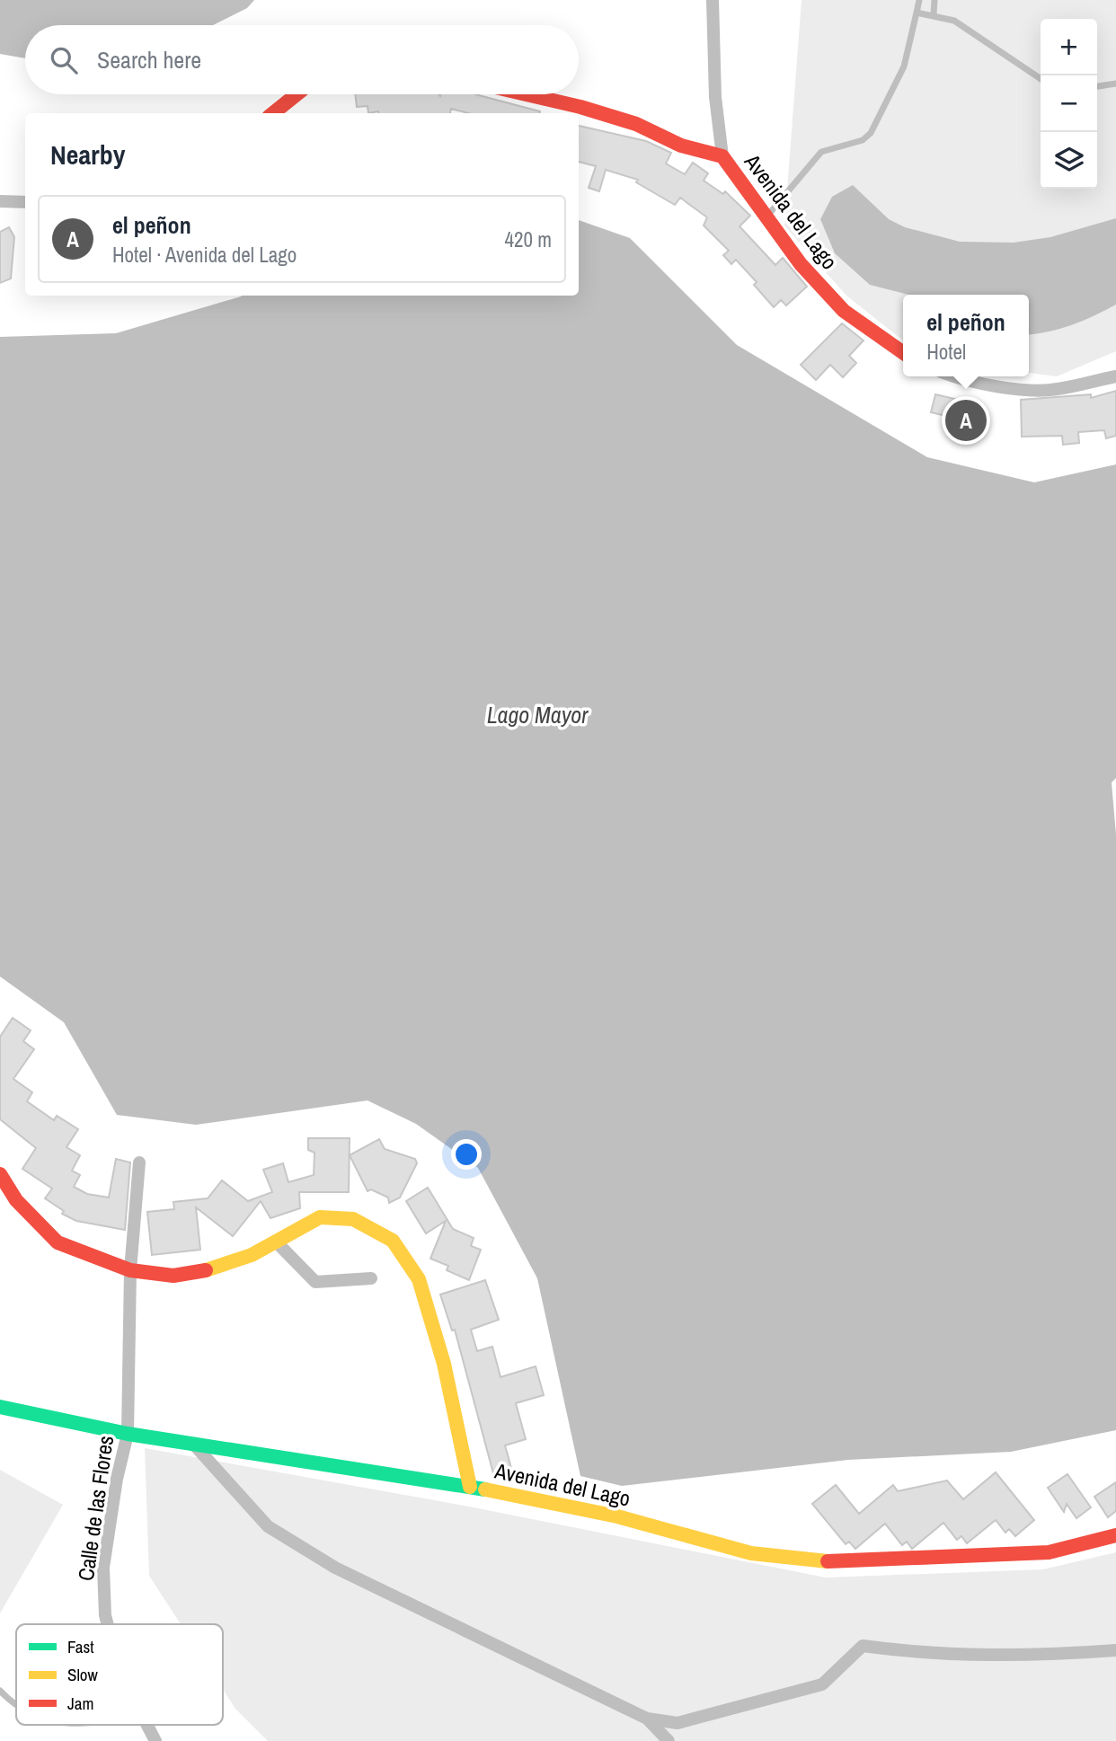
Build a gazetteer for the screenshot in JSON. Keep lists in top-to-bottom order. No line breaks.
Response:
{"streets":{"street":["Avenida del Lago","Calle de las Flores"]},"crossings":[["Avenida del Lago","Calle de las Flores"]],"water":["Lago Mayor"],"legend":["Fast","Slow","Jam"],"page":{"map_buttons":["+","−"],"search":"Search here","heading":"Nearby","list":[{"mark":"A","name":"el peñon","note":"Hotel · Avenida del Lago","value":"420 m"}],"popup":["el peñon","Hotel"],"pins":"A"}}
